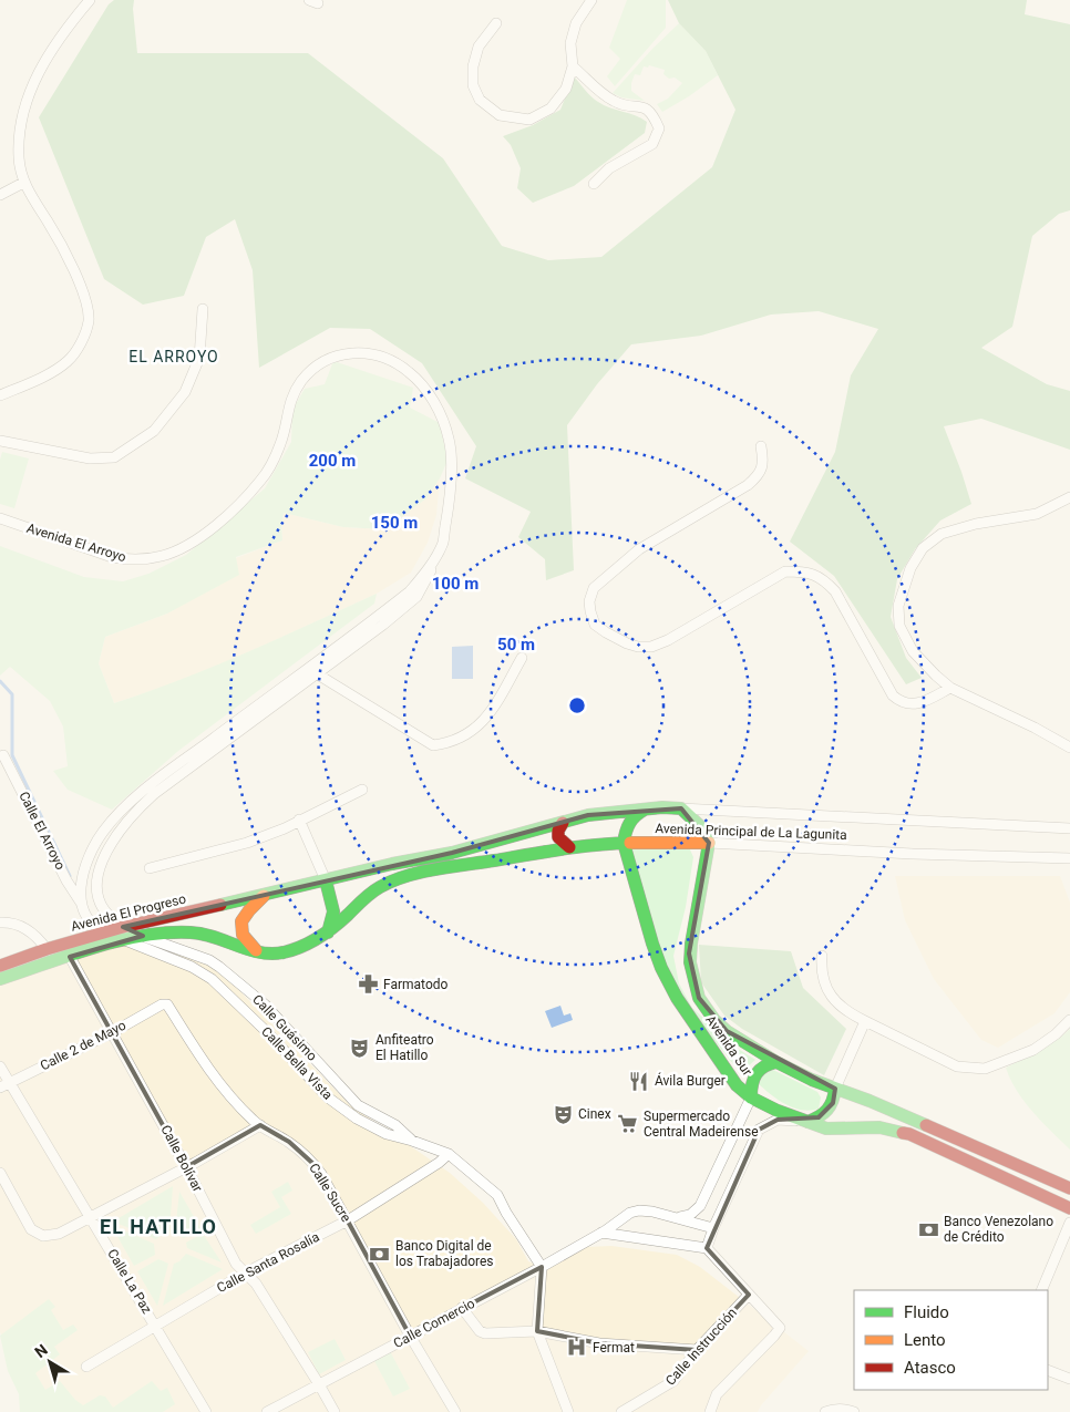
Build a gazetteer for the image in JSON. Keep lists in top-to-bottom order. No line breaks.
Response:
{"streets":{"street":["Avenida El Arroyo","Calle El Arroyo","Avenida Principal de La Lagunita","Avenida El Progreso","Calle Guásimo","Calle 2 de Mayo","Avenida Sur","Calle Bella Vista","Calle Bolívar","Calle Sucre","Calle Santa Rosalía","Calle La Paz","Calle Comercio","Calle Instrucción"]},"crossings":[["Avenida El Arroyo","Calle El Arroyo"],["Avenida El Arroyo","Avenida El Progreso"],["Avenida El Arroyo","Calle Guásimo"],["Avenida Principal de La Lagunita","Avenida El Progreso"],["Avenida Principal de La Lagunita","Avenida Sur"],["Avenida El Progreso","Calle Guásimo"],["Avenida El Progreso","Calle Bella Vista"],["Avenida El Progreso","Calle Bolívar"],["Calle Guásimo","Calle Bella Vista"],["Calle 2 de Mayo","Calle Bolívar"],["Calle 2 de Mayo","Calle Sucre"],["Calle 2 de Mayo","Calle La Paz"],["Calle Bella Vista","Calle Santa Rosalía"],["Calle Bella Vista","Calle Comercio"],["Calle Bolívar","Calle Santa Rosalía"],["Calle Bolívar","Calle Comercio"],["Calle Sucre","Calle Santa Rosalía"],["Calle Sucre","Calle Comercio"],["Calle Santa Rosalía","Calle La Paz"]],"districts":["EL ARROYO","EL HATILLO"],"places":{"pharmacy":["Farmatodo"],"theatre":["Anfiteatro El Hatillo","Cinex"],"restaurant":["Ávila Burger"],"supermarket":["Supermercado Central Madeirense"],"bank":["Banco Venezolano de Crédito","Banco Digital de los Trabajadores"],"hospital":["Fermat"]},"legend":["Fluido","Lento","Atasco"],"north":"top left","rings":["200 m","150 m","100 m","50 m"]}
